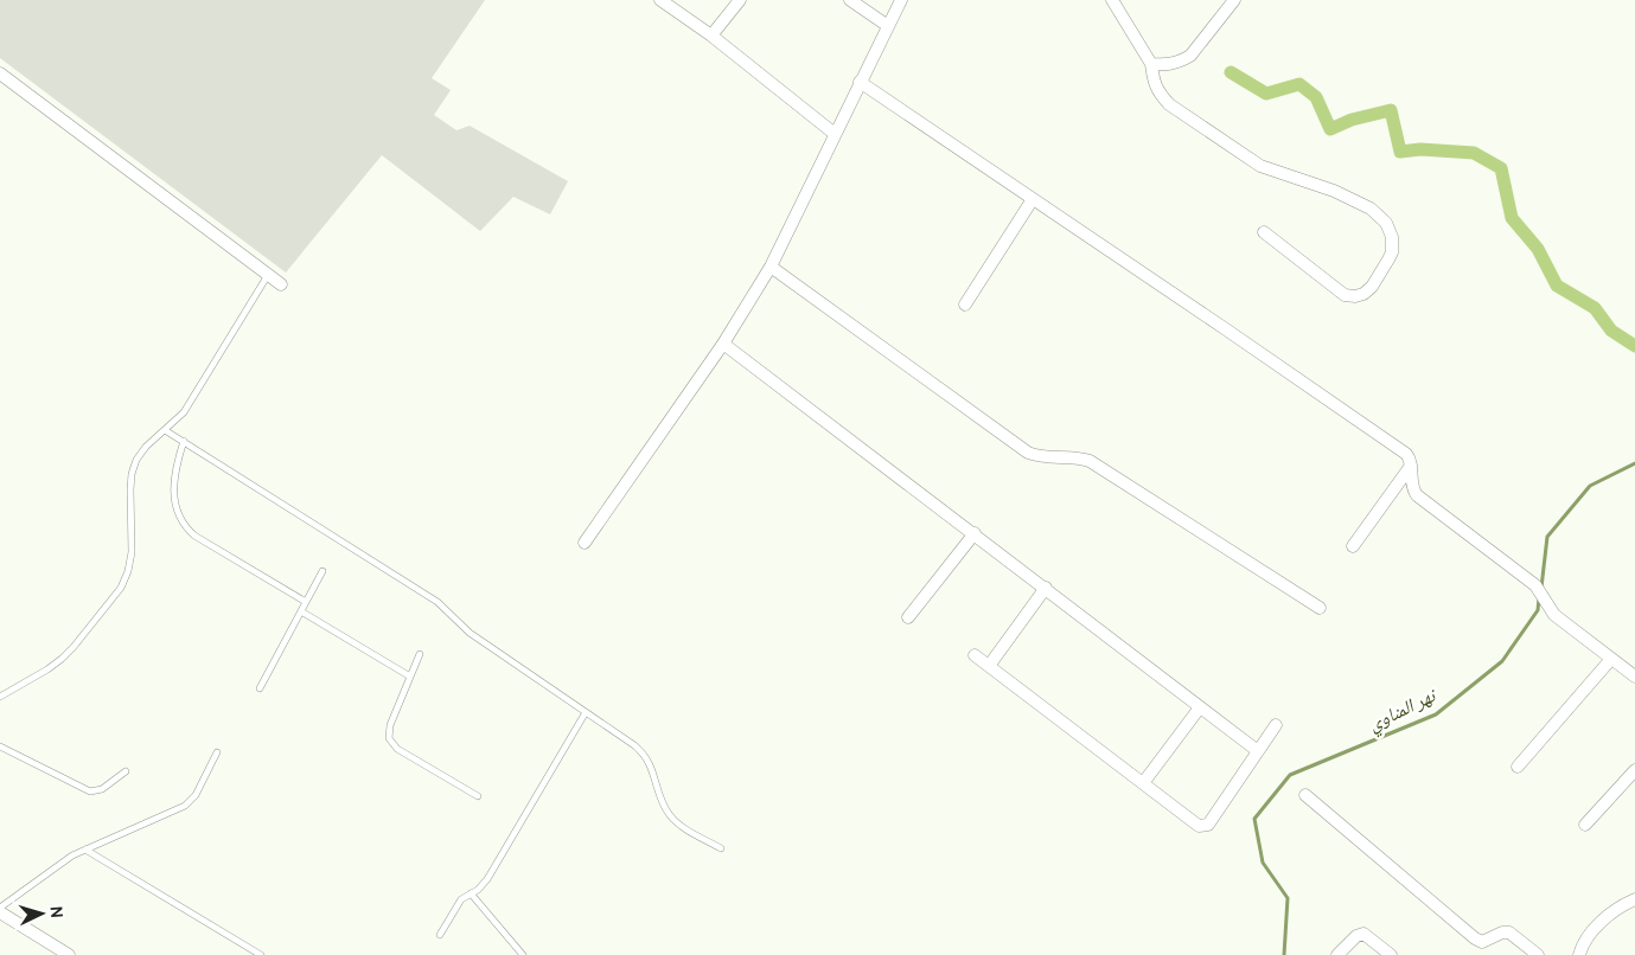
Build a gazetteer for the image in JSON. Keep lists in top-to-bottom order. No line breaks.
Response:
{"water":["نهر المناوي"],"north":"right"}
